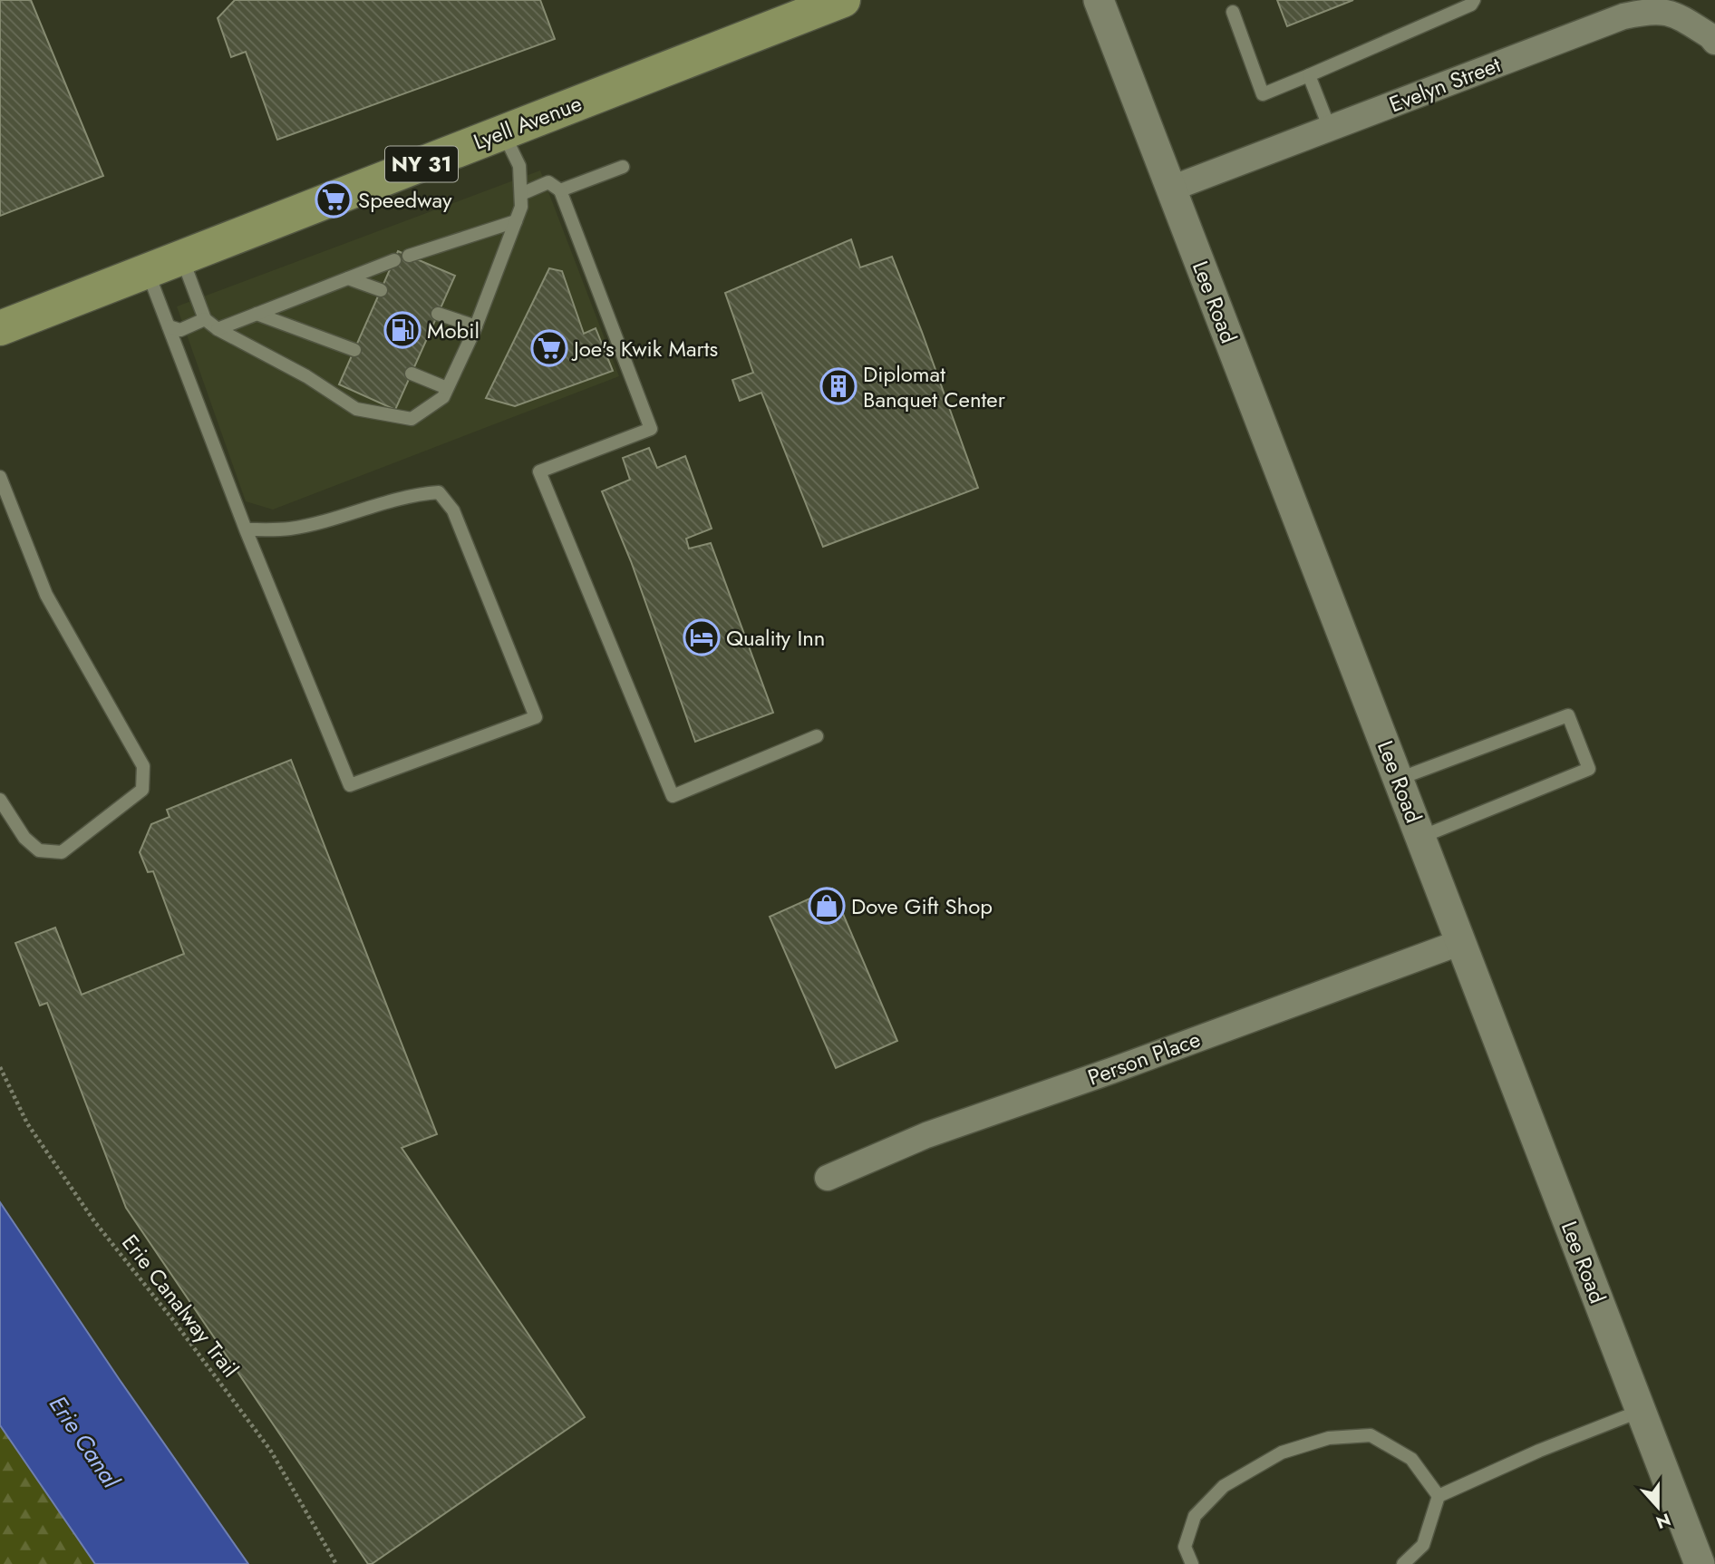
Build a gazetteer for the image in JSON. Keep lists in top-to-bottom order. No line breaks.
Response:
{"streets":{"main road":["Lyell Avenue","NY 31"],"street":["Evelyn Street","Lee Road","Person Place"],"path":["Erie Canalway Trail"]},"crossings":[["Evelyn Street","Lee Road"],["Lee Road","Person Place"]],"water":["Erie Canal"],"places":{"supermarket":["Speedway","Joe's Kwik Marts"],"fuel station":["Mobil"],"building":["Diplomat Banquet Center"],"hotel":["Quality Inn"],"shop":["Dove Gift Shop"]},"north":"bottom"}
